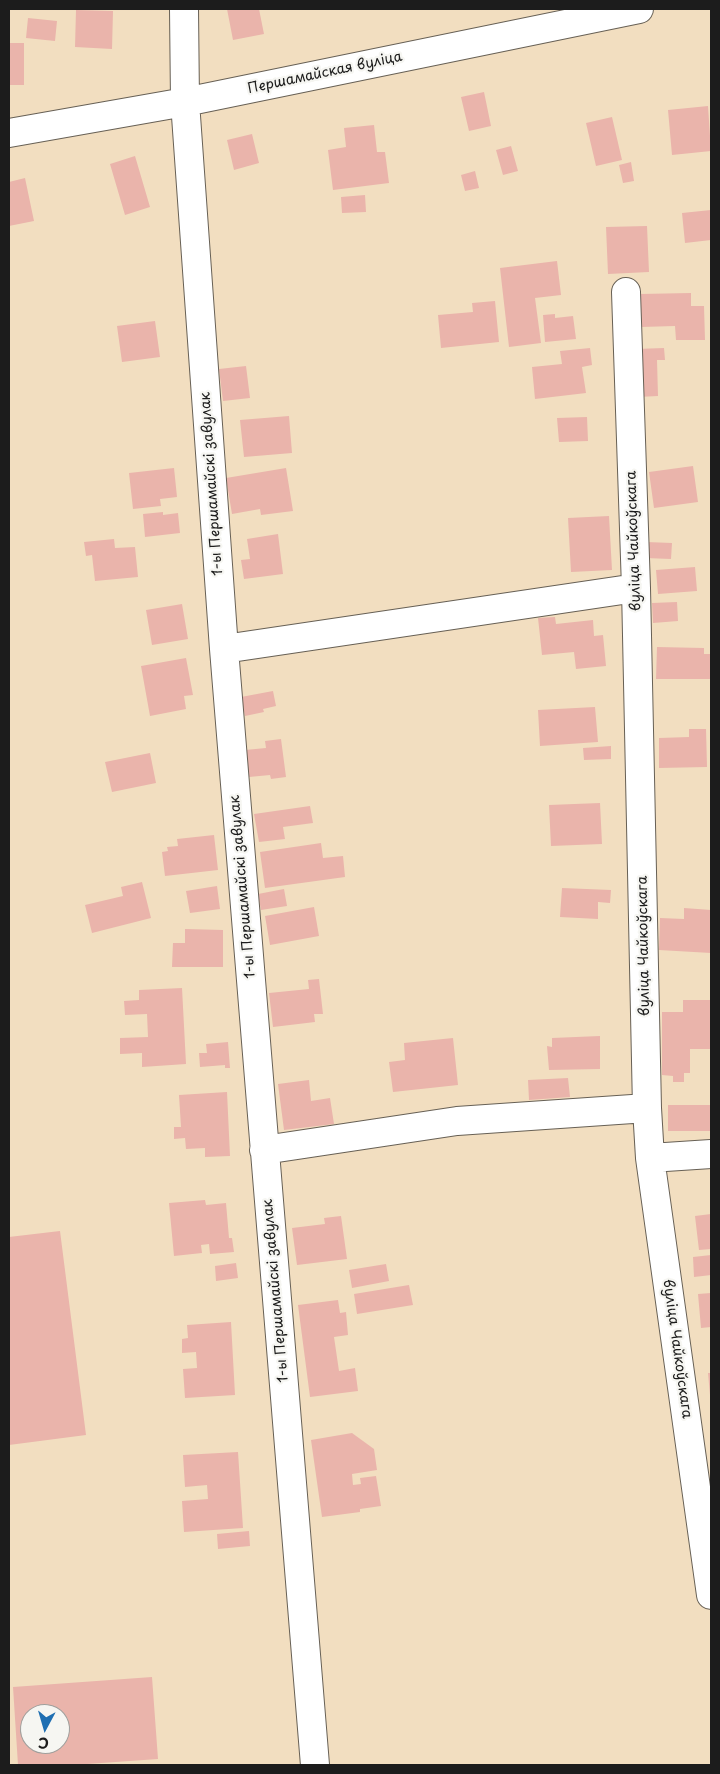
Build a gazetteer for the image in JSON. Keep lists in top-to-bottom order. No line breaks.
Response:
{"streets":{"street":["Першамайская вуліца","1-ы Першамайскі завулак","вуліца Чайкоўскага"]},"crossings":[["Першамайская вуліца","1-ы Першамайскі завулак"]],"north":"bottom"}
